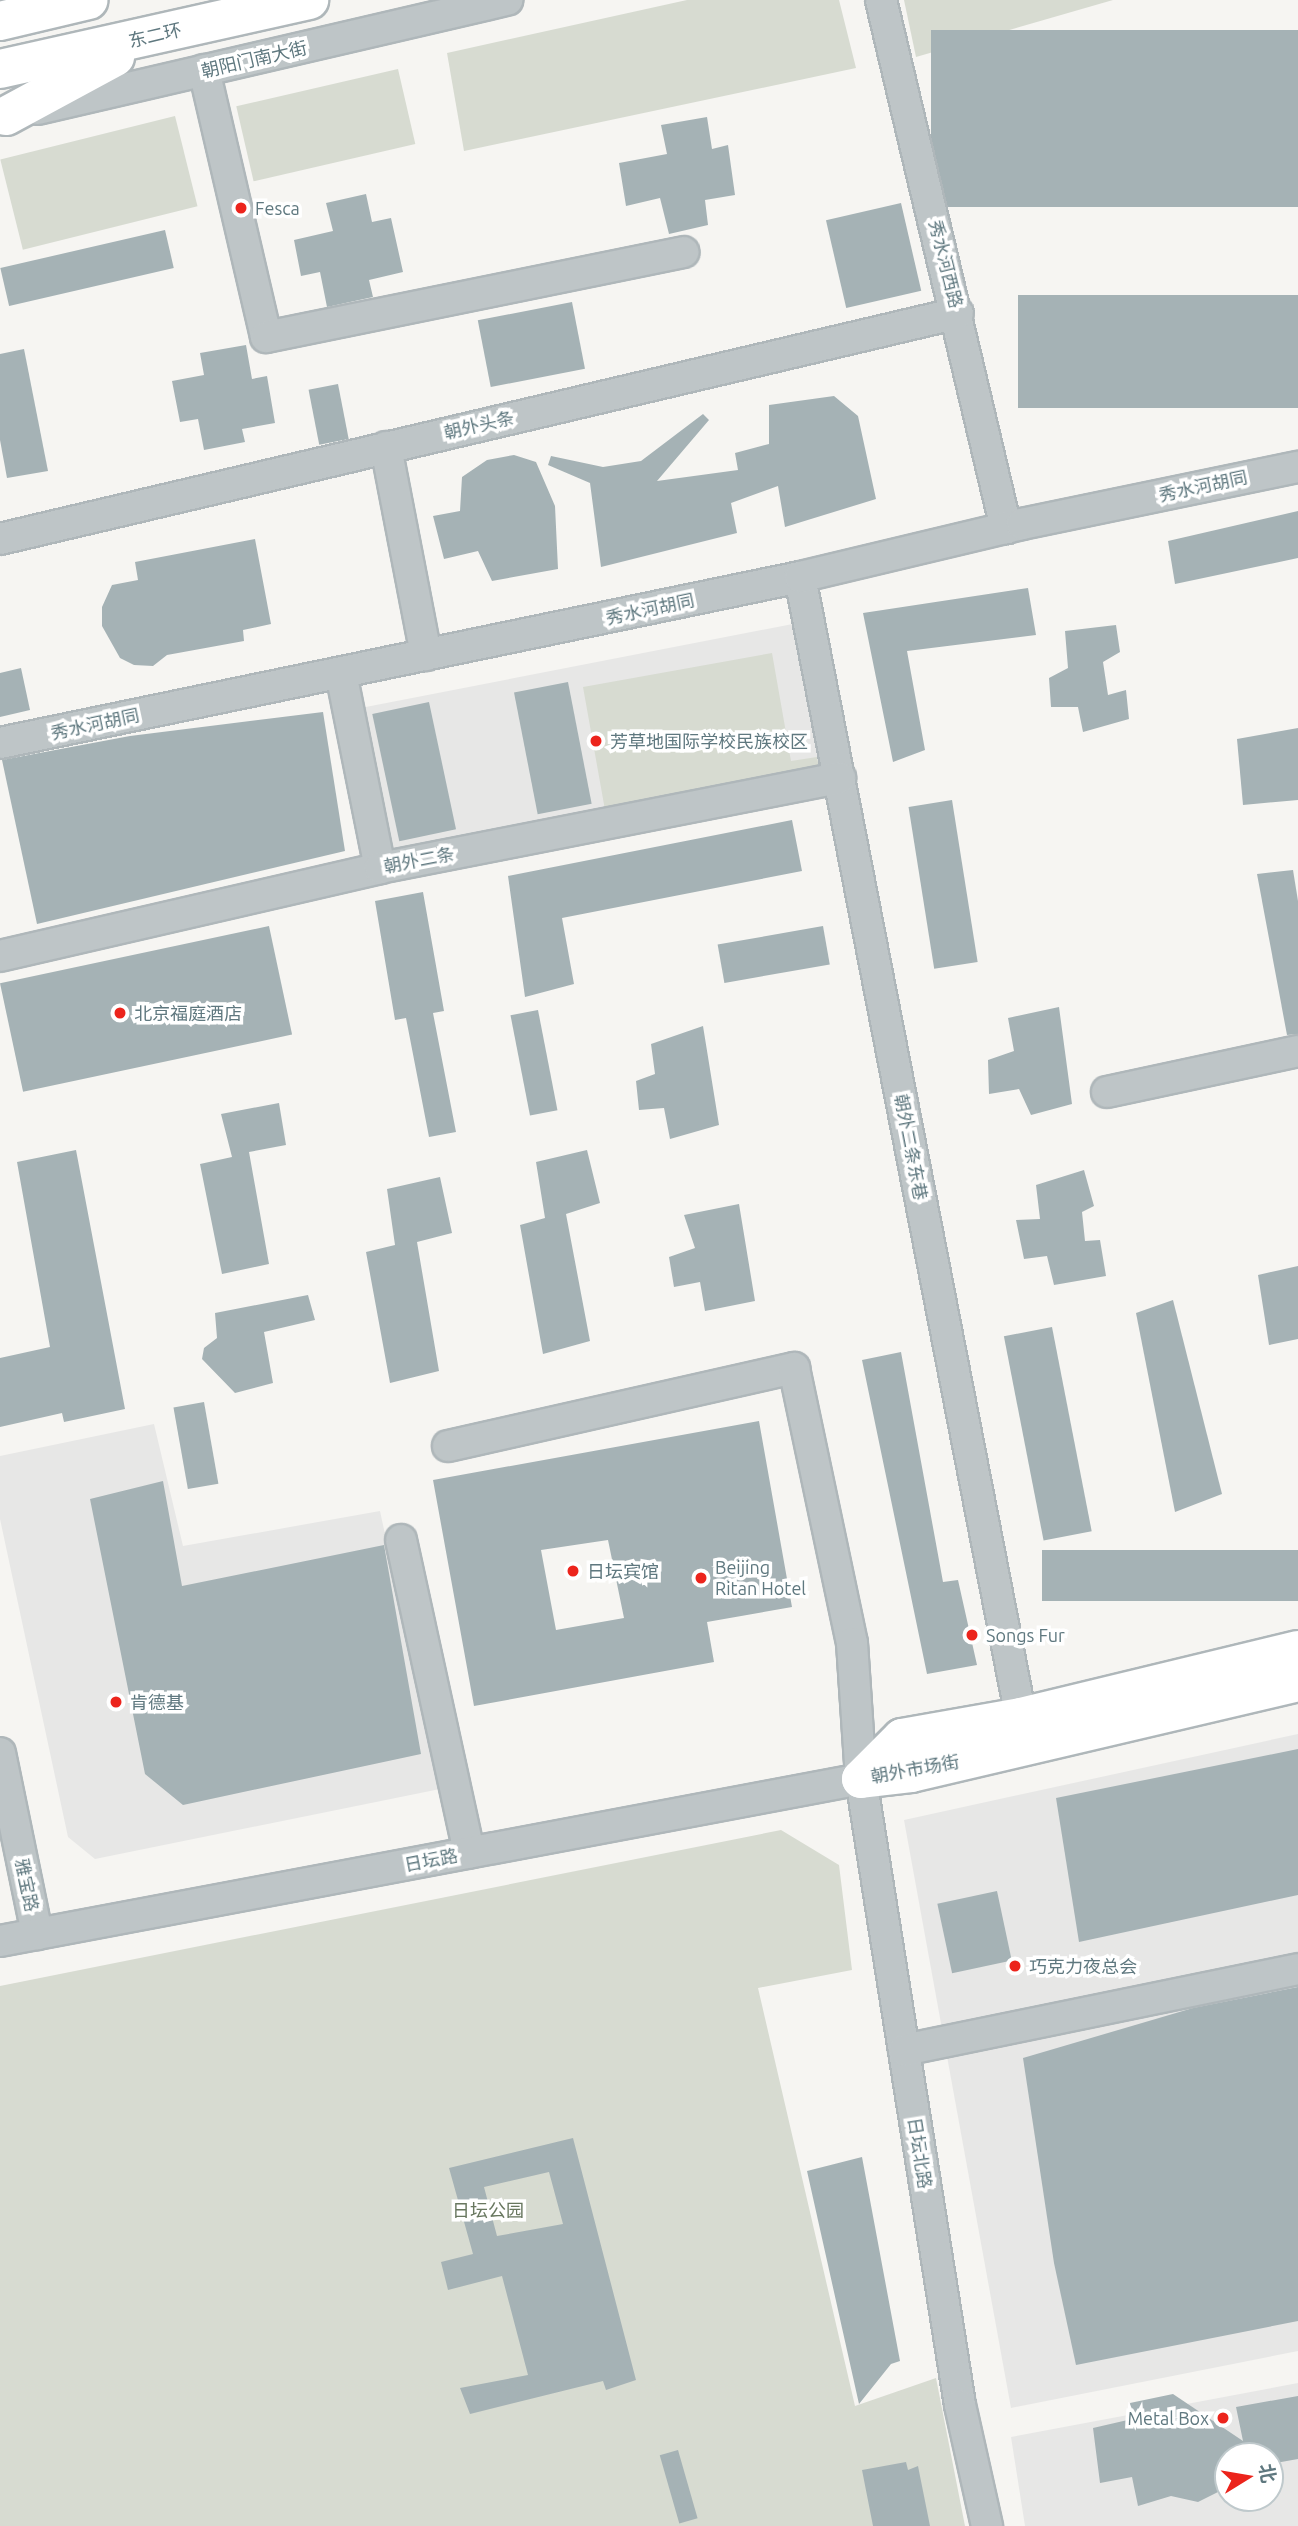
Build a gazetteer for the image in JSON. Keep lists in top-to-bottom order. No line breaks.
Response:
{"streets":{"main road":["东二环","朝外市场街"],"street":["朝阳门南大街","秀水河西路","朝外头条","秀水河胡同","朝外二条","朝外二条东巷","日坛路","雅宝路","日坛北路"]},"crossings":[["秀水河西路","朝外头条"],["秀水河西路","秀水河胡同"],["秀水河胡同","朝外二条东巷"],["朝外二条","朝外二条东巷"],["朝外二条东巷","朝外市场街"],["朝外市场街","日坛路"],["朝外市场街","日坛北路"],["日坛路","雅宝路"],["日坛路","日坛北路"]],"parks":["日坛公园"],"places":["Fesca","芳草地国际学校民族校区","北京福庭酒店","日坛宾馆","Beijing Ritan Hotel","Songs Fur","肯德基","巧克力夜总会","Metal Box"],"north":"right"}
